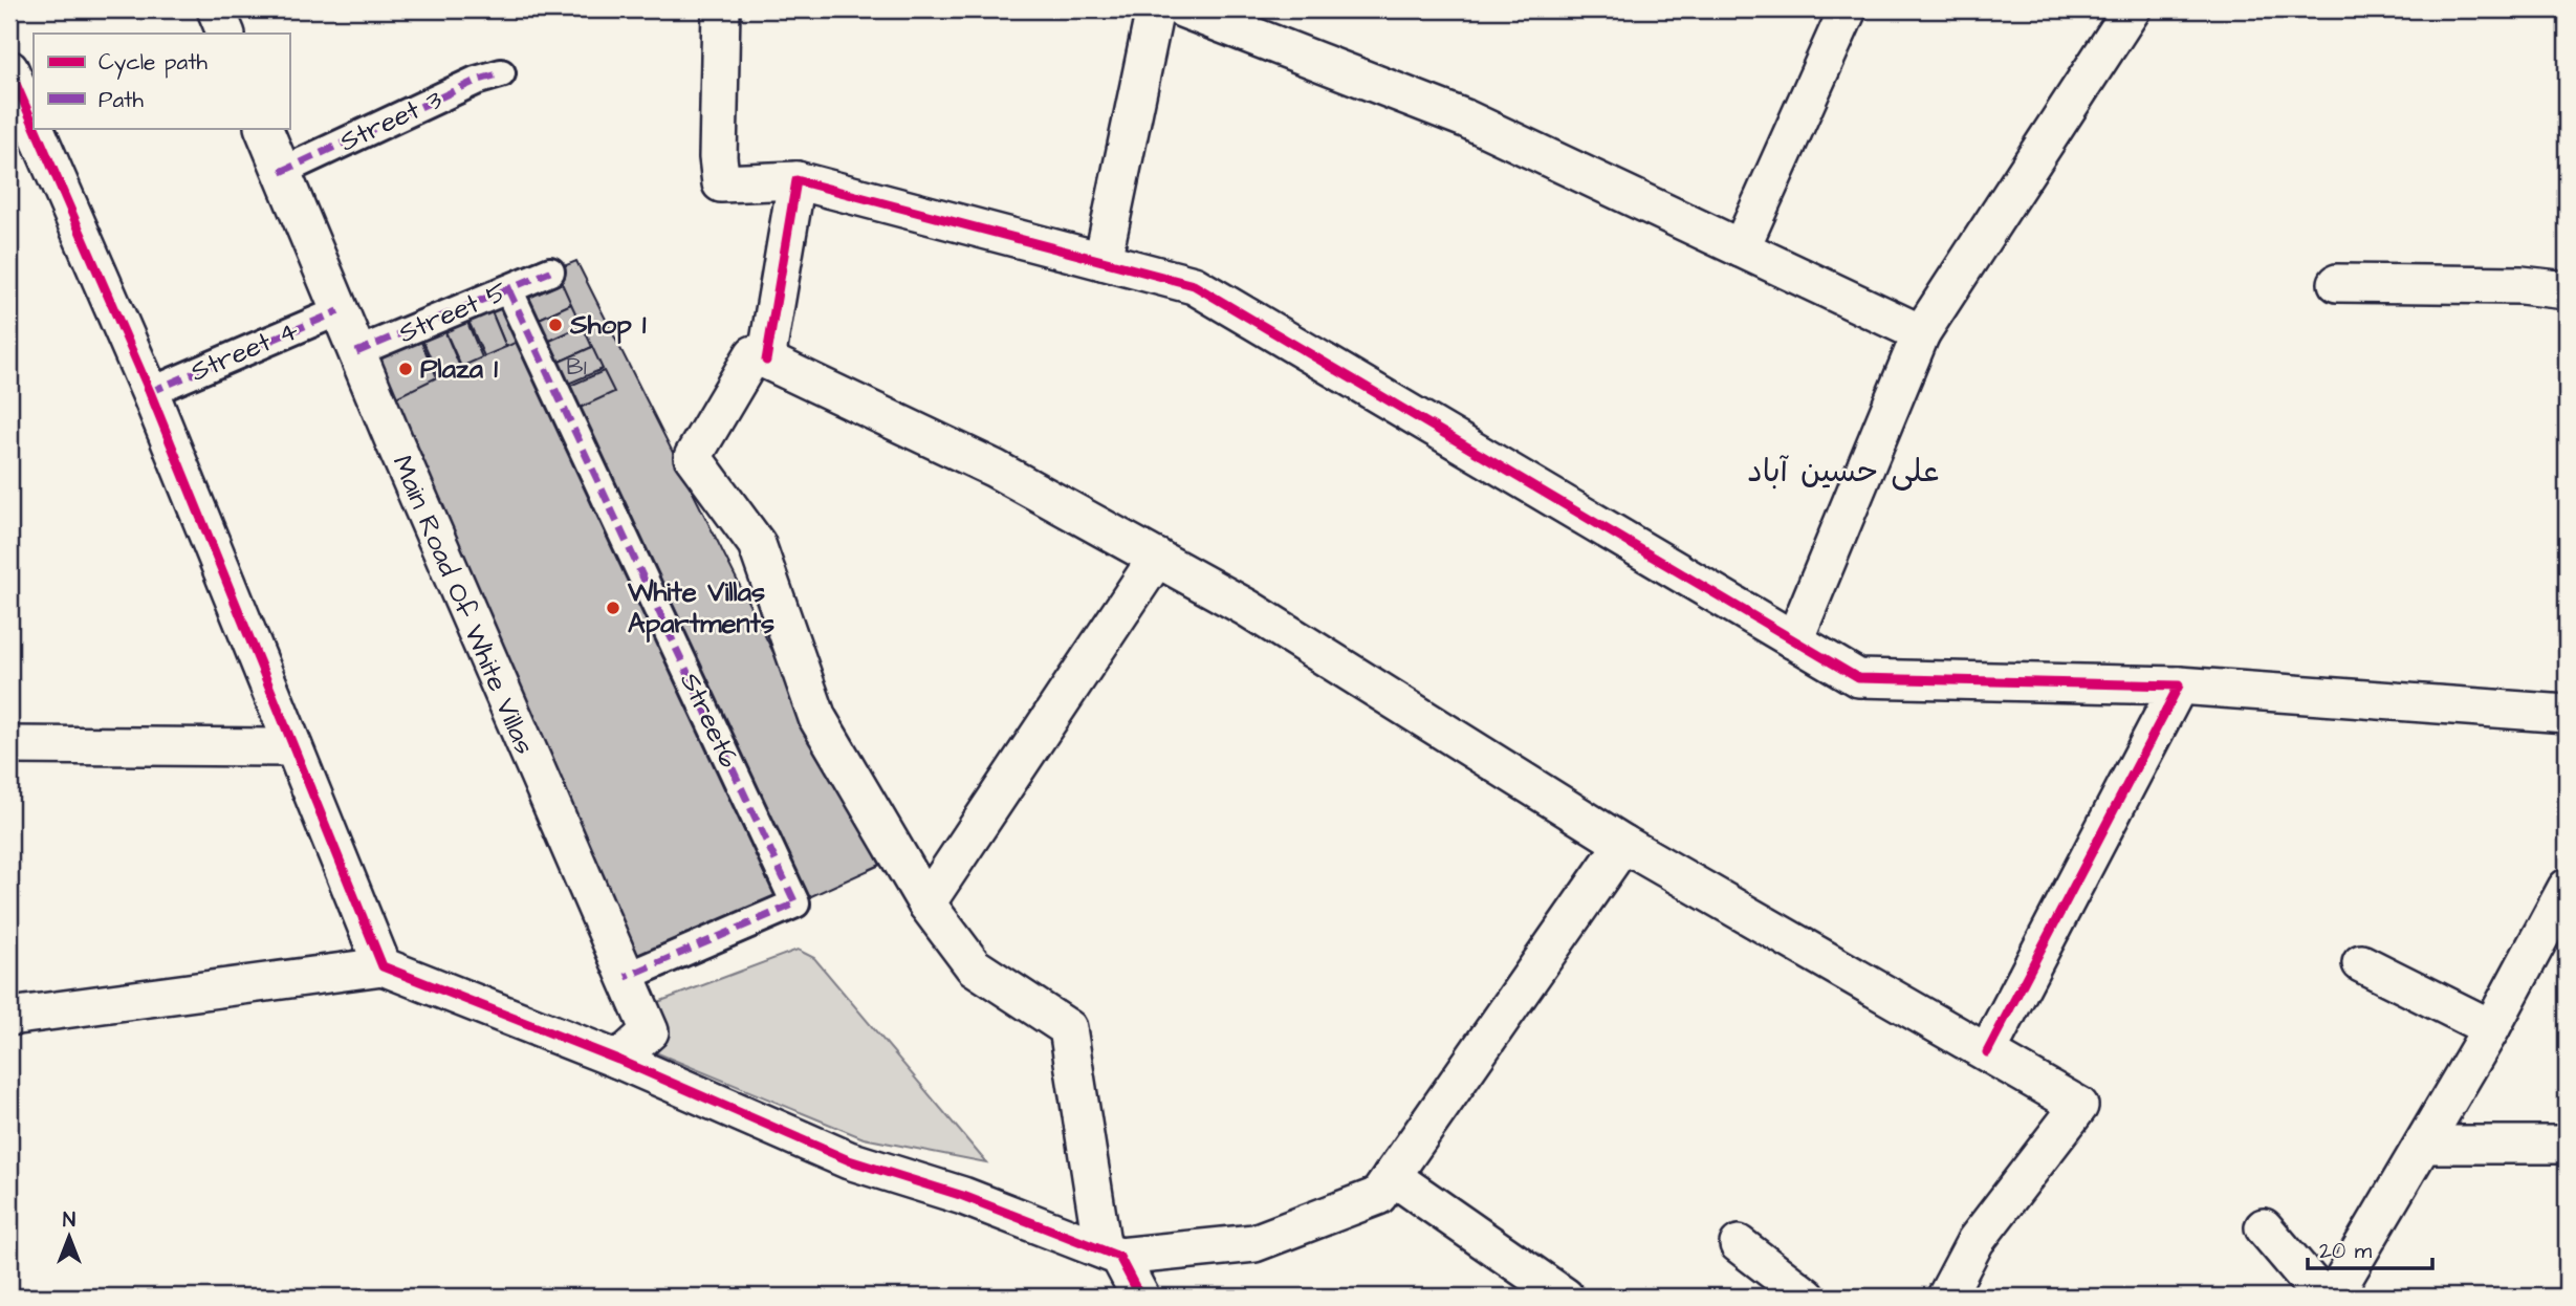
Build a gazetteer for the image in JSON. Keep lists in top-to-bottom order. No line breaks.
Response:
{"streets":{"street":["Street 3","Street 5","Street 4","Main Road Of White Villas","Street6"]},"crossings":[["Street 3","Main Road Of White Villas"],["Street 5","Main Road Of White Villas"],["Street 5","Street6"],["Street 4","Main Road Of White Villas"],["Main Road Of White Villas","Street6"]],"districts":["علی حسین آباد"],"places":["Shop 1","Plaza 1","White Villas Apartments"],"house_numbers":["B1"],"legend":["Cycle path","Path"],"scale_bar":"20 m","north":"top"}
